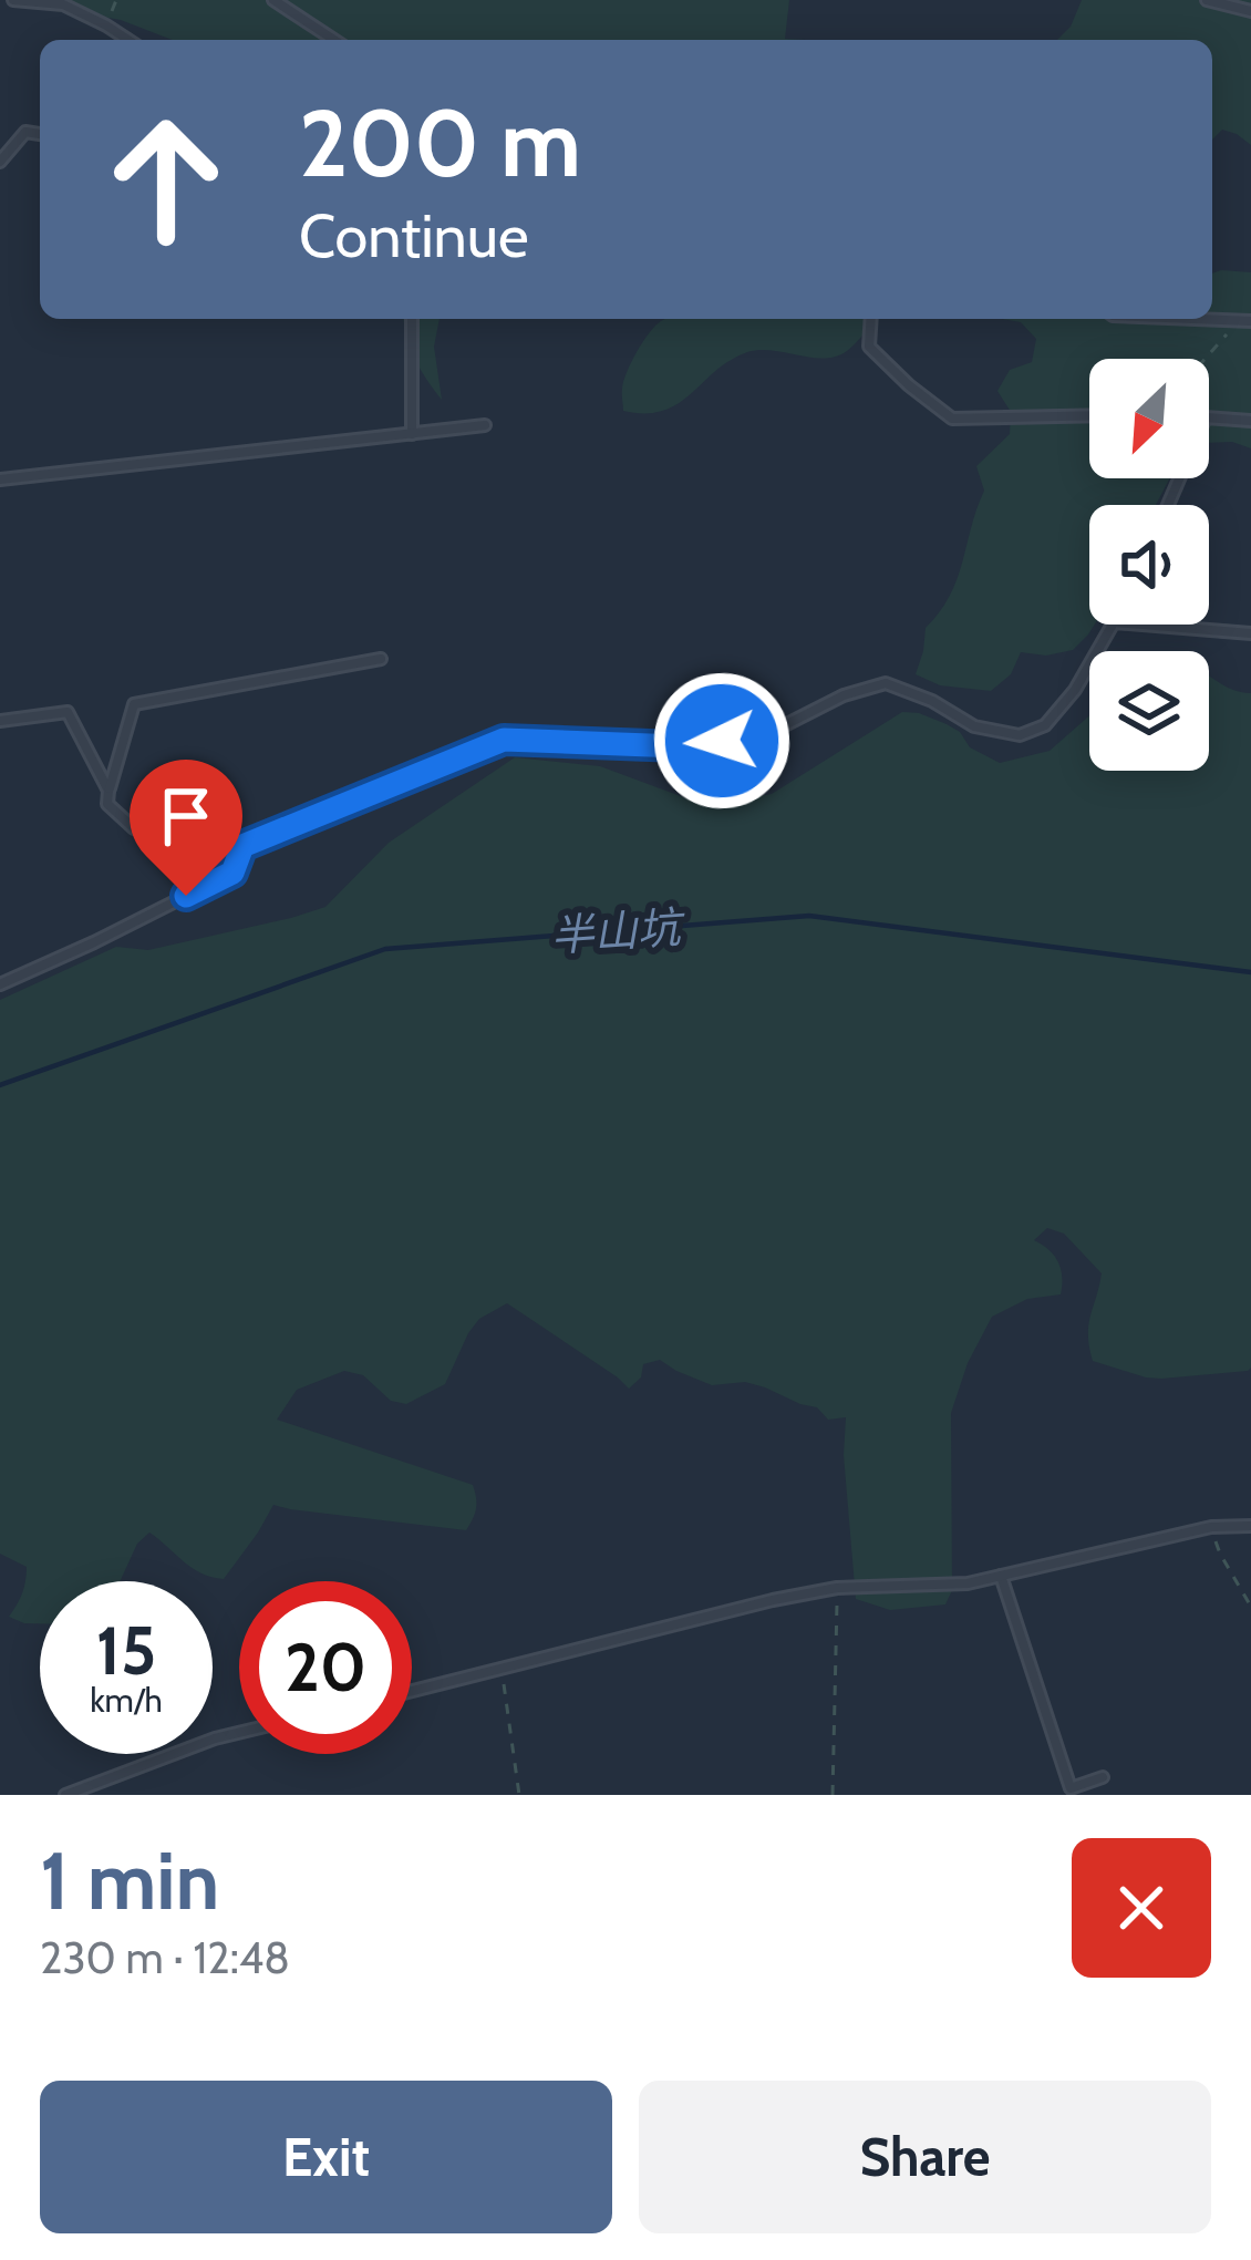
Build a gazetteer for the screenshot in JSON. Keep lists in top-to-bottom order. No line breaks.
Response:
{"water":["半山坑"],"north":"bottom left","page":{"turn":["200 m","Continue"],"speed":"15 km/h","limit":"20","heading":["1 min","230 m · 12:48"],"buttons":["Exit","Share"]}}
